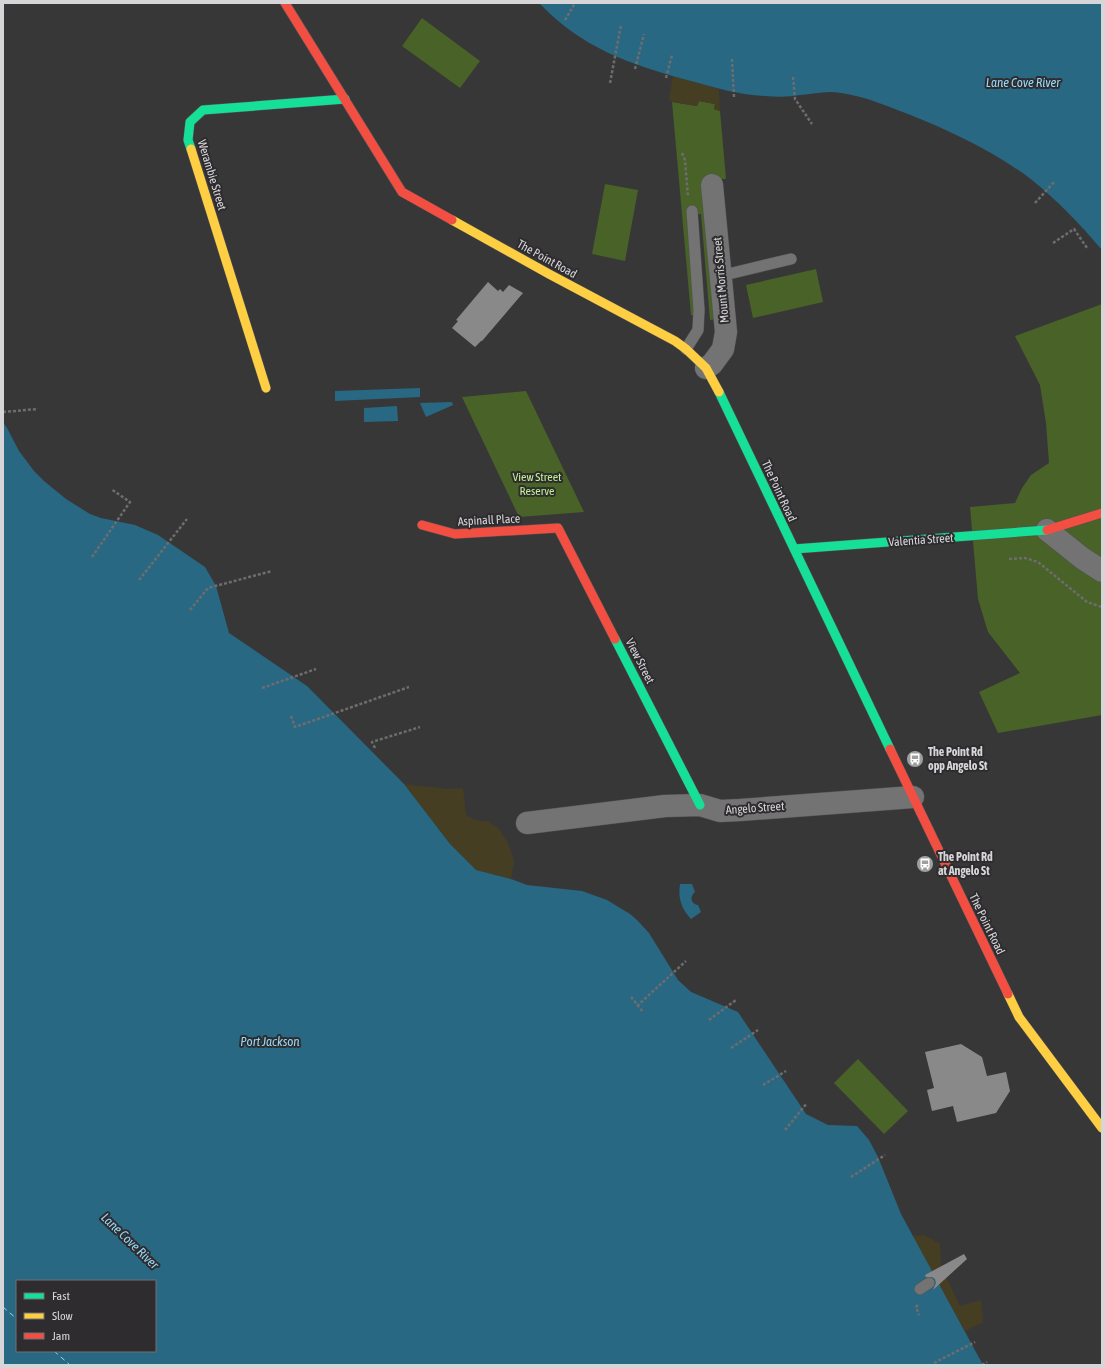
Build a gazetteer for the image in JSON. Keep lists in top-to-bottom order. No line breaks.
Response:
{"streets":{"street":["Werambie Street","The Point Road","Mount Morris Street","Aspinall Place","Valentia Street","View Street","Angelo Street"]},"crossings":[["Werambie Street","The Point Road"],["The Point Road","Mount Morris Street"],["The Point Road","Valentia Street"],["The Point Road","Angelo Street"],["Aspinall Place","View Street"],["View Street","Angelo Street"]],"water":["Lane Cove River","Port Jackson"],"parks":["View Street Reserve"],"places":{"bus stop":["The Point Rd opp Angelo St","The Point Rd at Angelo St"]},"legend":["Fast","Slow","Jam"]}
